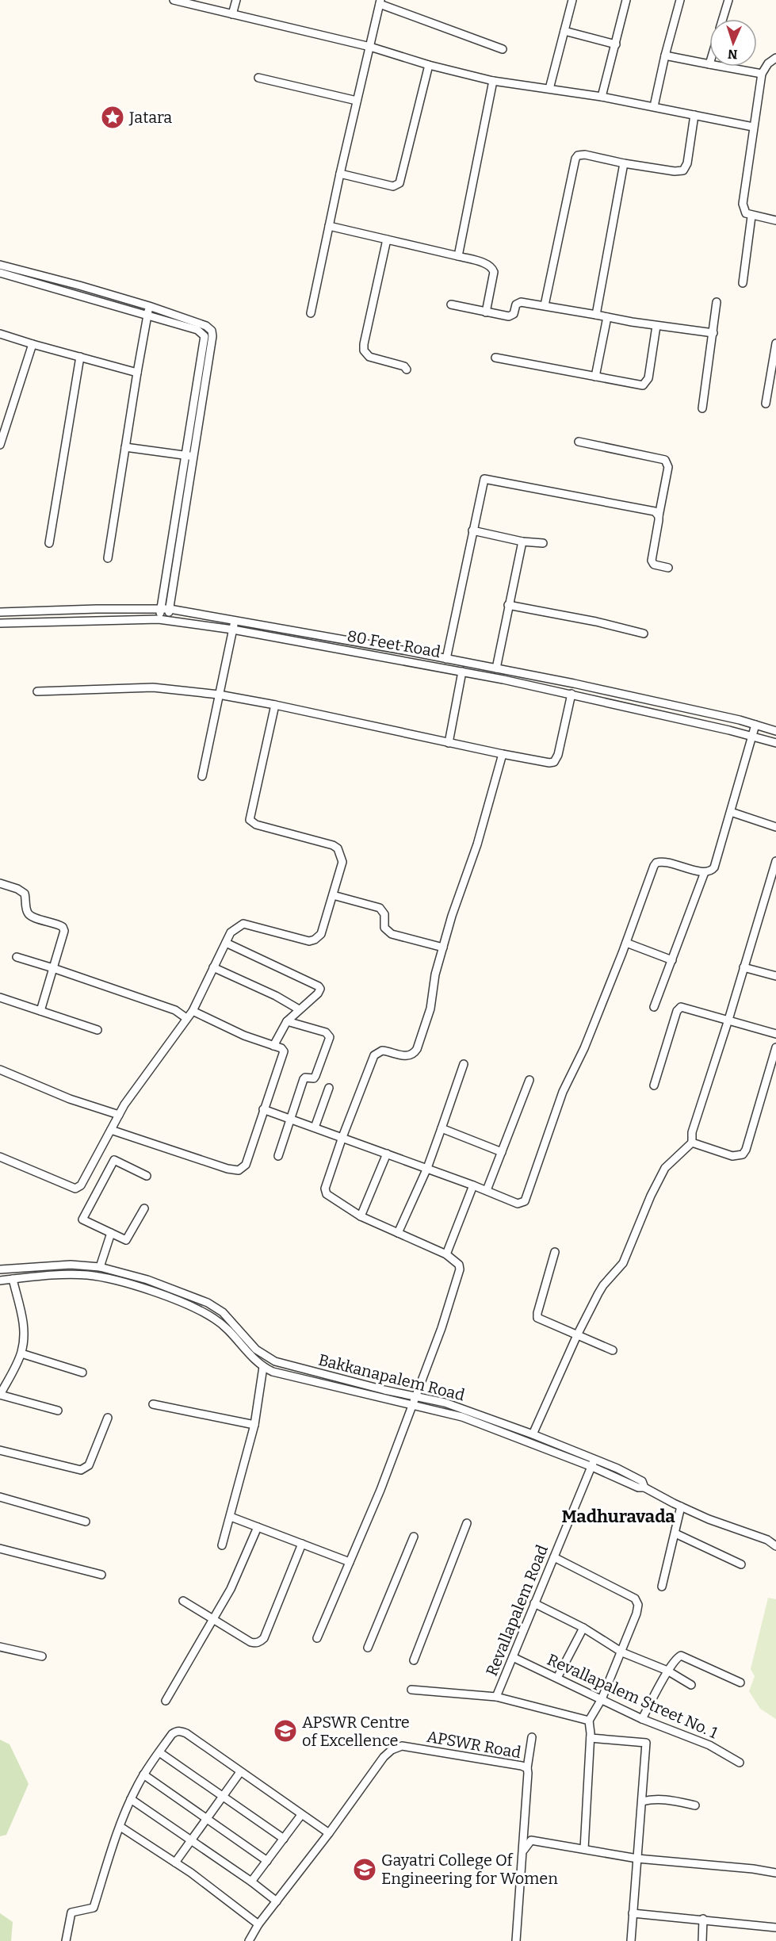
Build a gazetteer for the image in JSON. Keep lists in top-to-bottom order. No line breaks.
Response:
{"streets":{"street":["80 Feet Road","Bakkanapalem Road","Revallapalem Road","Revallapalem Street No. 1","APSWR Road"]},"crossings":[["Bakkanapalem Road","Revallapalem Road"],["Revallapalem Road","Revallapalem Street No. 1"]],"districts":["Madhuravada"],"places":{"place":["Jatara"],"school or university":["APSWR Centre of Excellence","Gayatri College Of Engineering for Women"]},"north":"bottom"}
